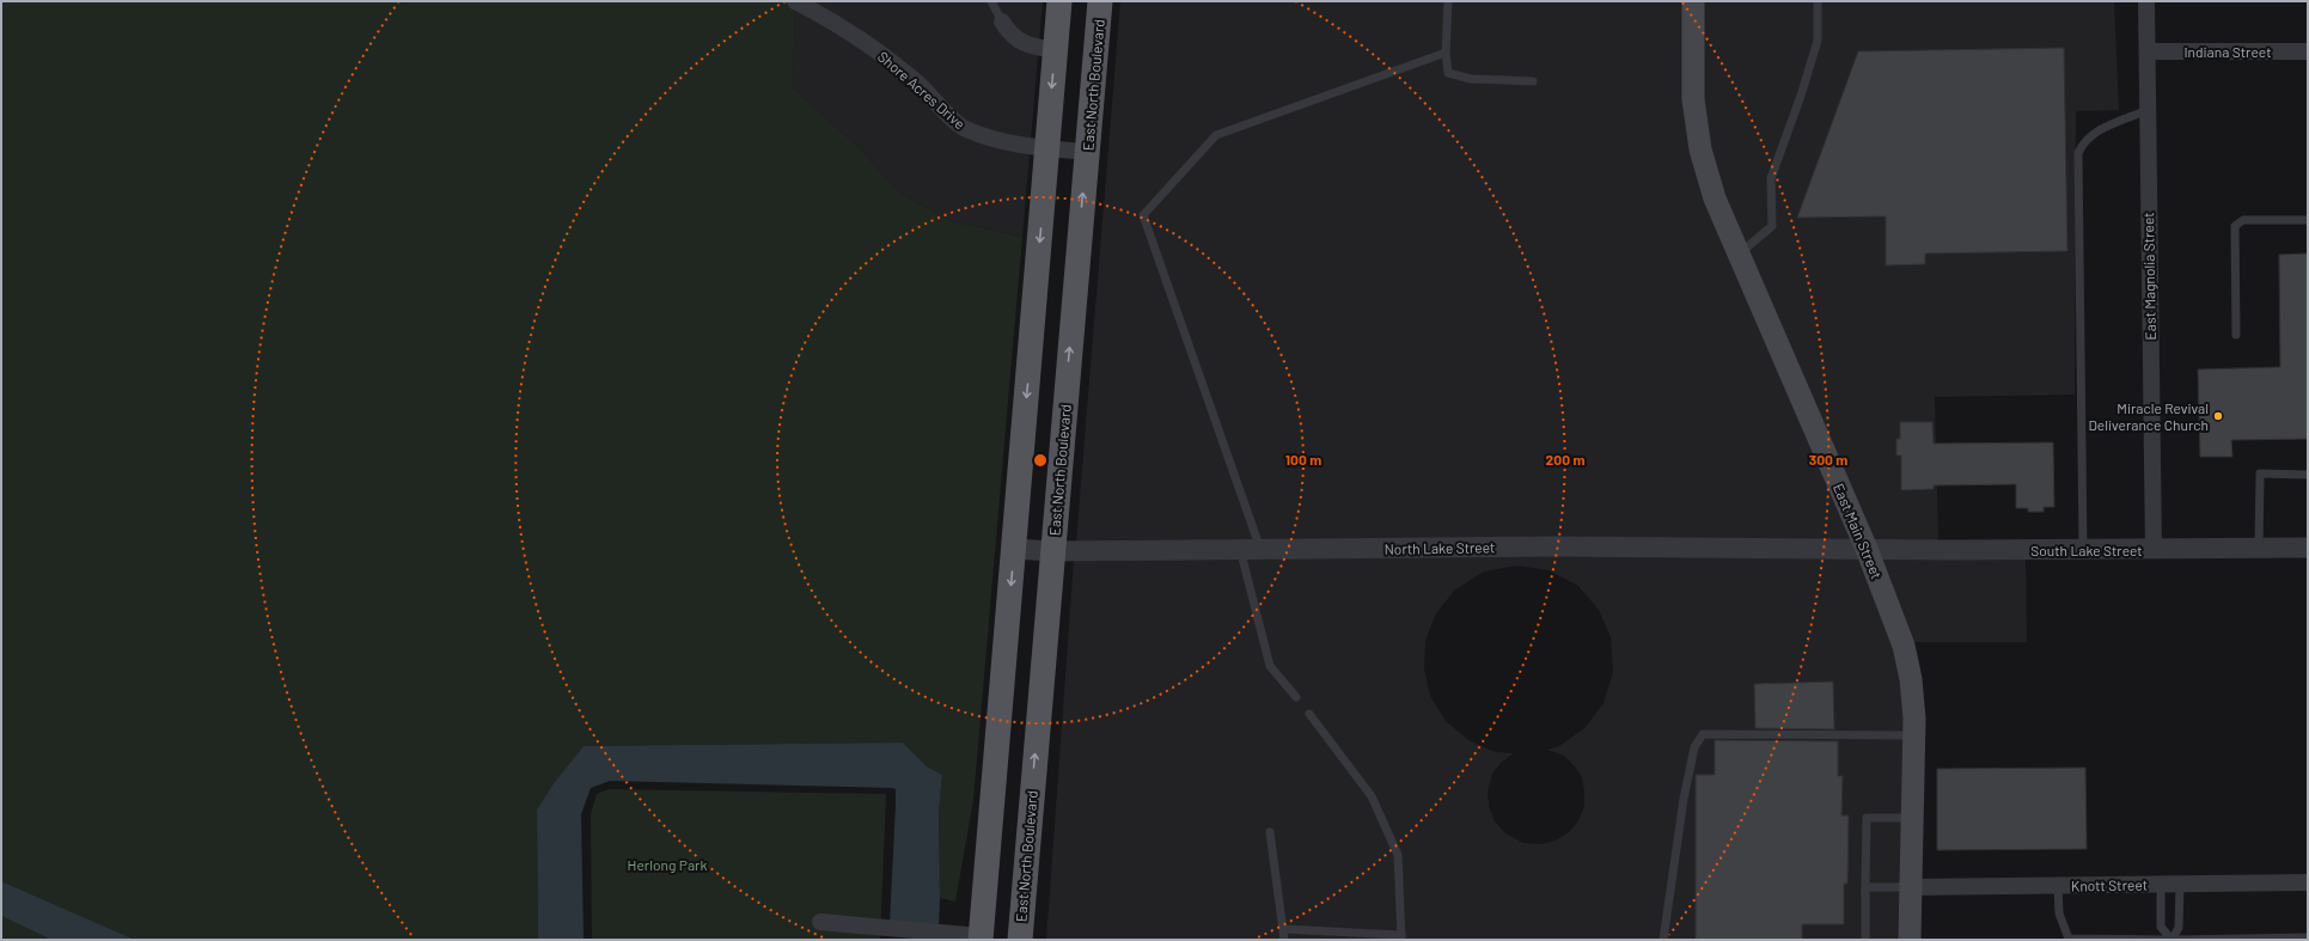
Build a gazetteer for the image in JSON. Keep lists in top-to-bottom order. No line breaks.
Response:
{"streets":{"main road":["East North Boulevard","East Main Street"],"street":["Indiana Street","Shore Acres Drive","East Magnolia Street","North Lake Street","South Lake Street","Knott Street"]},"crossings":[["Indiana Street","East Magnolia Street"],["East North Boulevard","Shore Acres Drive"],["East North Boulevard","North Lake Street"],["East Magnolia Street","South Lake Street"],["East Main Street","North Lake Street"],["East Main Street","South Lake Street"],["East Main Street","Knott Street"],["North Lake Street","South Lake Street"]],"parks":["Herlong Park"],"places":["Miracle Revival Deliverance Church"],"rings":["100 m","200 m","300 m"]}
